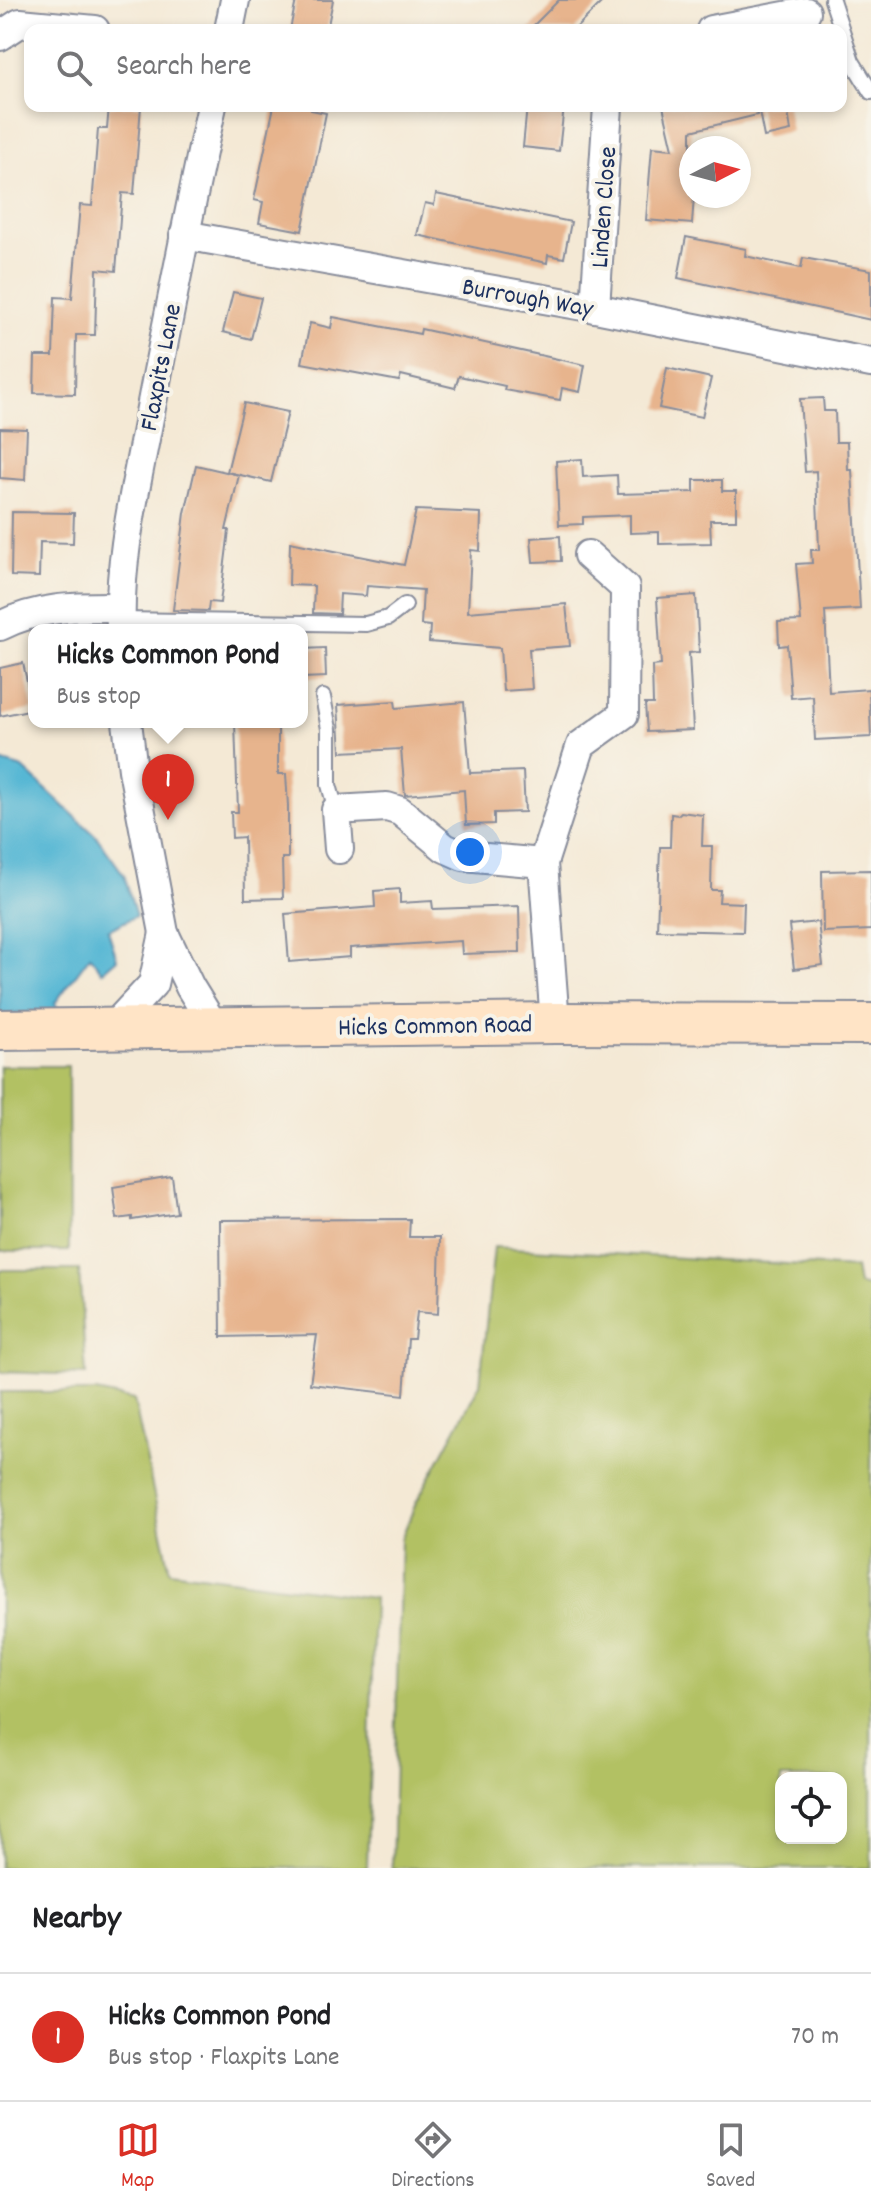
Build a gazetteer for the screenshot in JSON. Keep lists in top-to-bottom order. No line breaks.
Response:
{"streets":{"street":["Linden Close","Burrough Way","Flaxpits Lane","Hicks Common Road"]},"crossings":[["Linden Close","Burrough Way"],["Burrough Way","Flaxpits Lane"]],"north":"right","page":{"search":"Search here","popup":["Hicks Common Pond","Bus stop"],"pins":"1","heading":"Nearby","list":[{"mark":"1","name":"Hicks Common Pond","note":"Bus stop · Flaxpits Lane","value":"70 m"}],"nav":["Map","Directions","Saved"]}}
